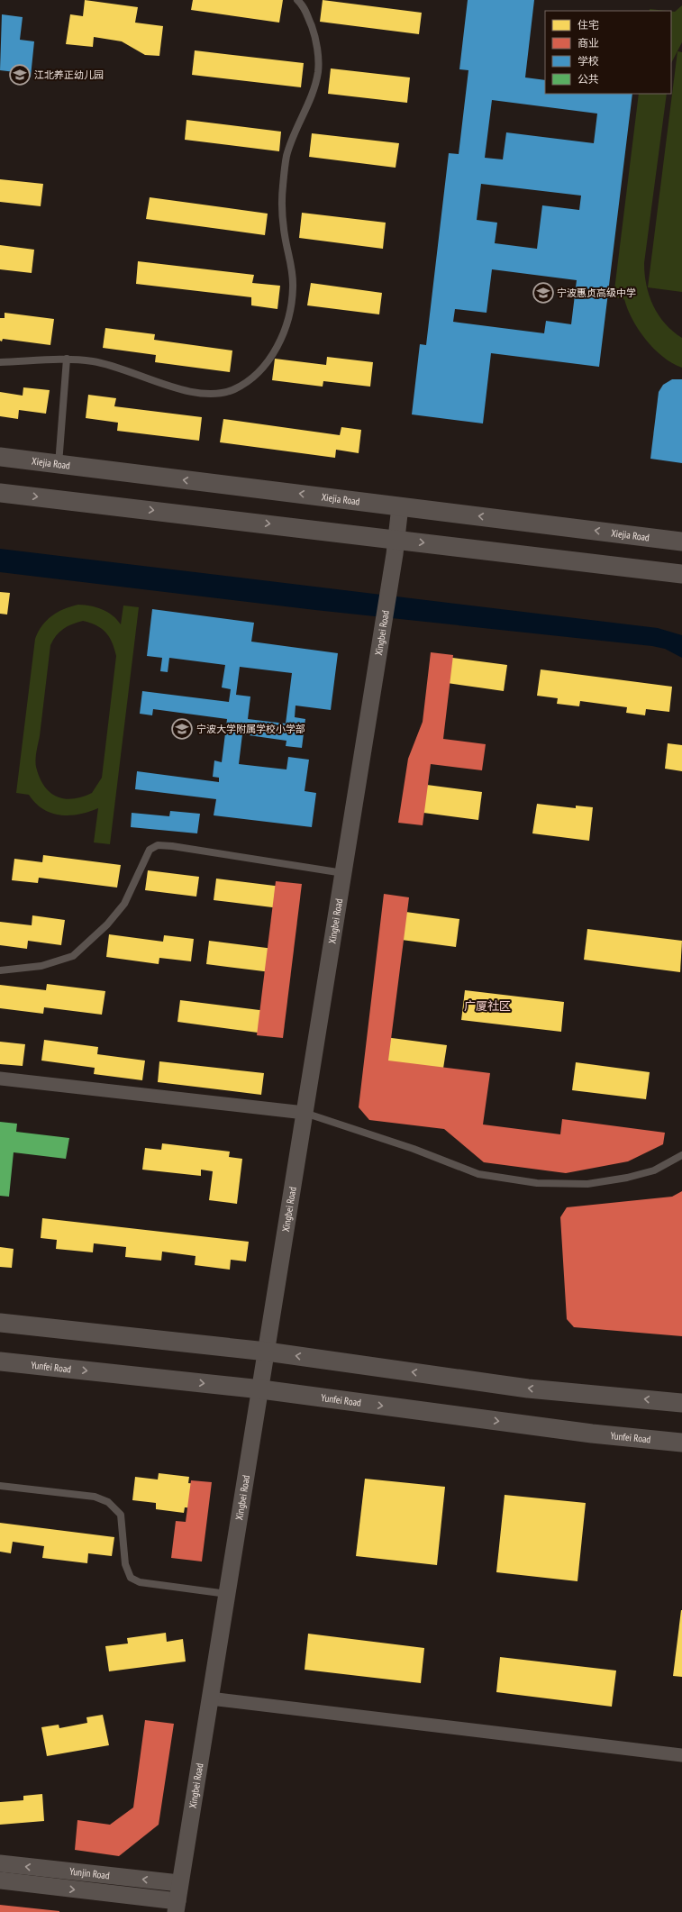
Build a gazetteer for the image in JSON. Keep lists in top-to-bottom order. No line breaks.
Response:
{"streets":{"main road":["Xiejia Road","Yunfei Road"],"street":["Xingbei Road","Yunjin Road"]},"crossings":[["Xiejia Road","Xingbei Road"],["Xingbei Road","Yunfei Road"],["Xingbei Road","Yunjin Road"]],"districts":["广厦社区"],"places":{"school or university":["江北养正幼儿园","宁波惠贞高级中学","宁波大学附属学校小学部"]},"legend":["住宅","商业","学校","公共"]}
